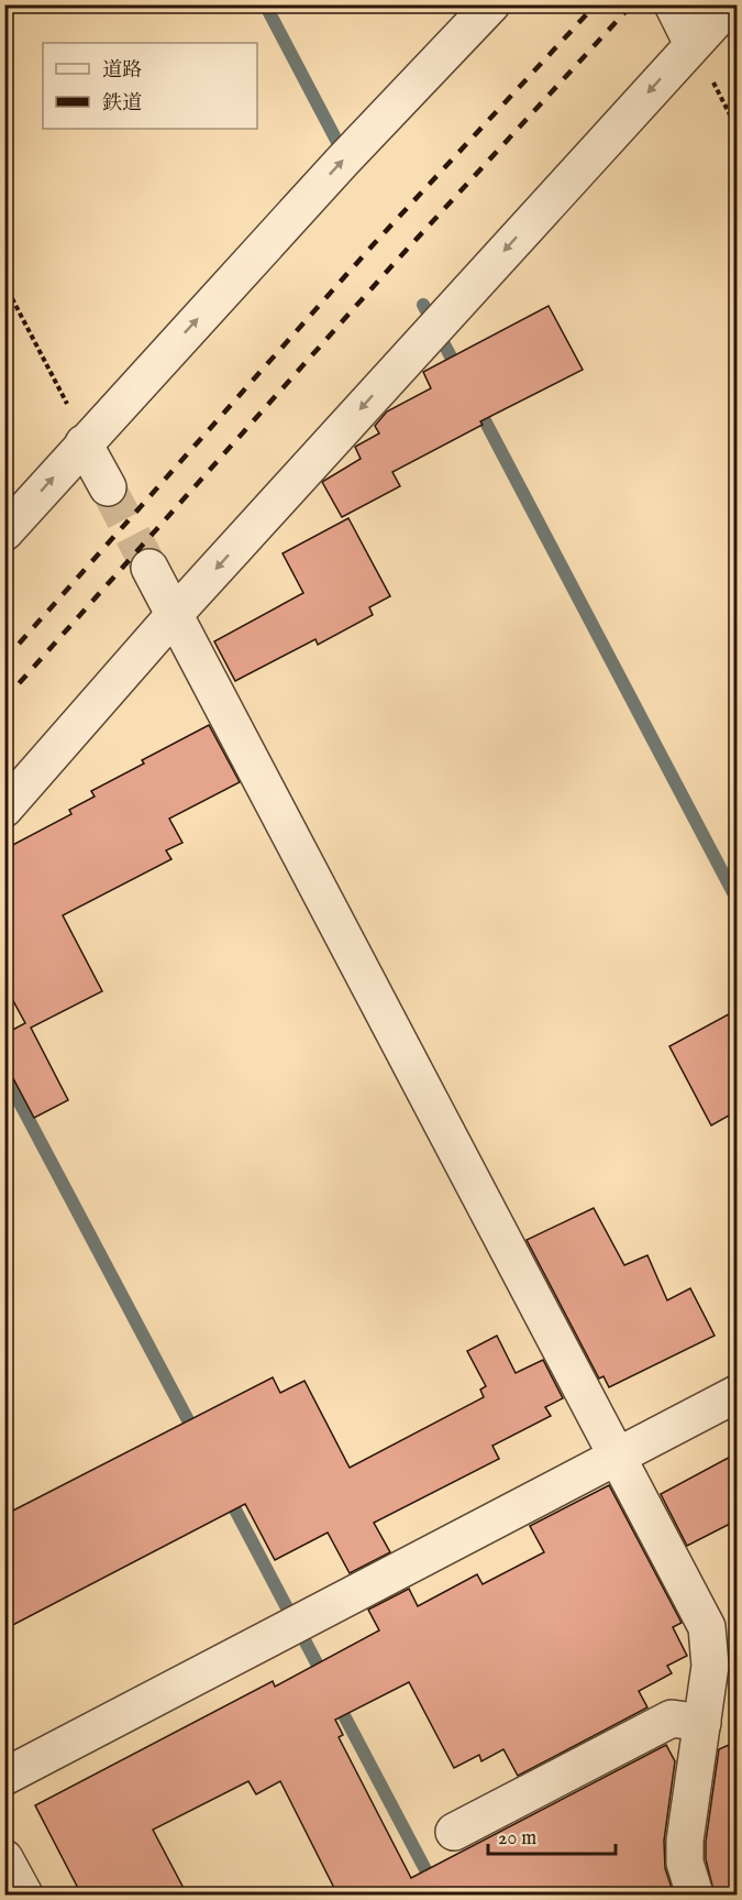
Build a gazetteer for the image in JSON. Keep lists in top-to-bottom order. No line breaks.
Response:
{"legend":["道路","鉄道"],"scale_bar":"20 m"}
